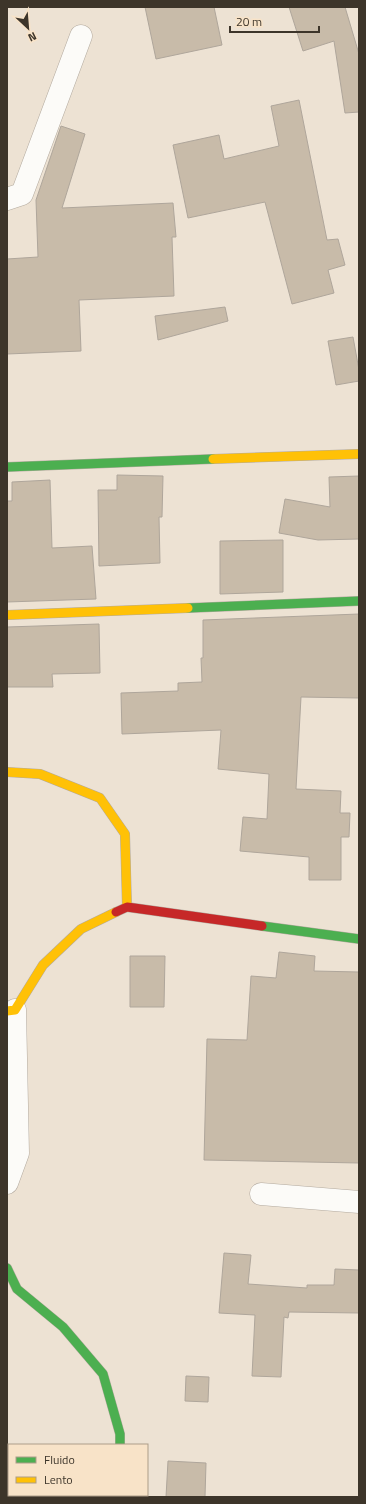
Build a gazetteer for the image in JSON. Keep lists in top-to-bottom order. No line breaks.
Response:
{"legend":["Fluido","Lento"],"scale_bar":"20 m","north":"bottom right"}
